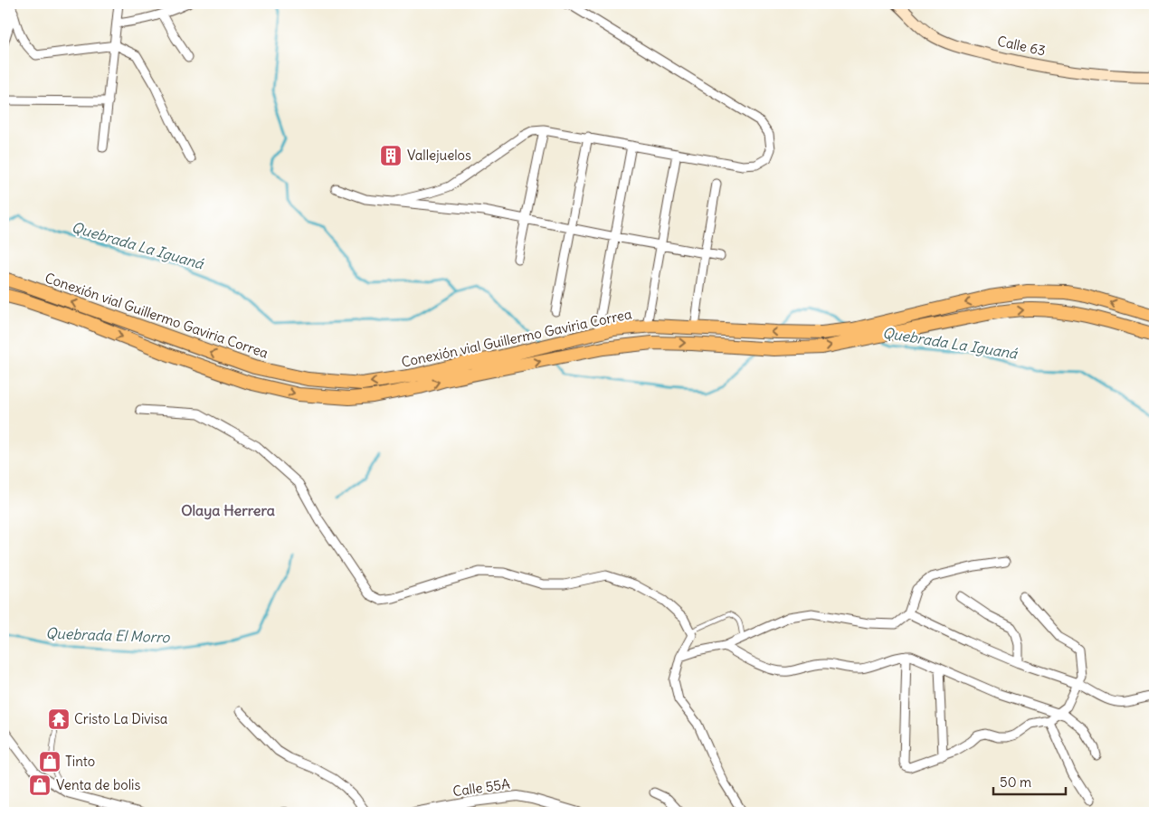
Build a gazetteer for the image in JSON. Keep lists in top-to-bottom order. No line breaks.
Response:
{"streets":{"highway":["Conexión vial Guillermo Gaviria Correa"],"main road":["Calle 63"],"street":["Calle 55A"]},"districts":["Olaya Herrera"],"water":["Quebrada La Iguaná","Quebrada El Morro"],"places":{"building":["Vallejuelos"],"temple":["Cristo La Divisa"],"shop":["Tinto","Venta de bolis"]},"scale_bar":"50 m"}
